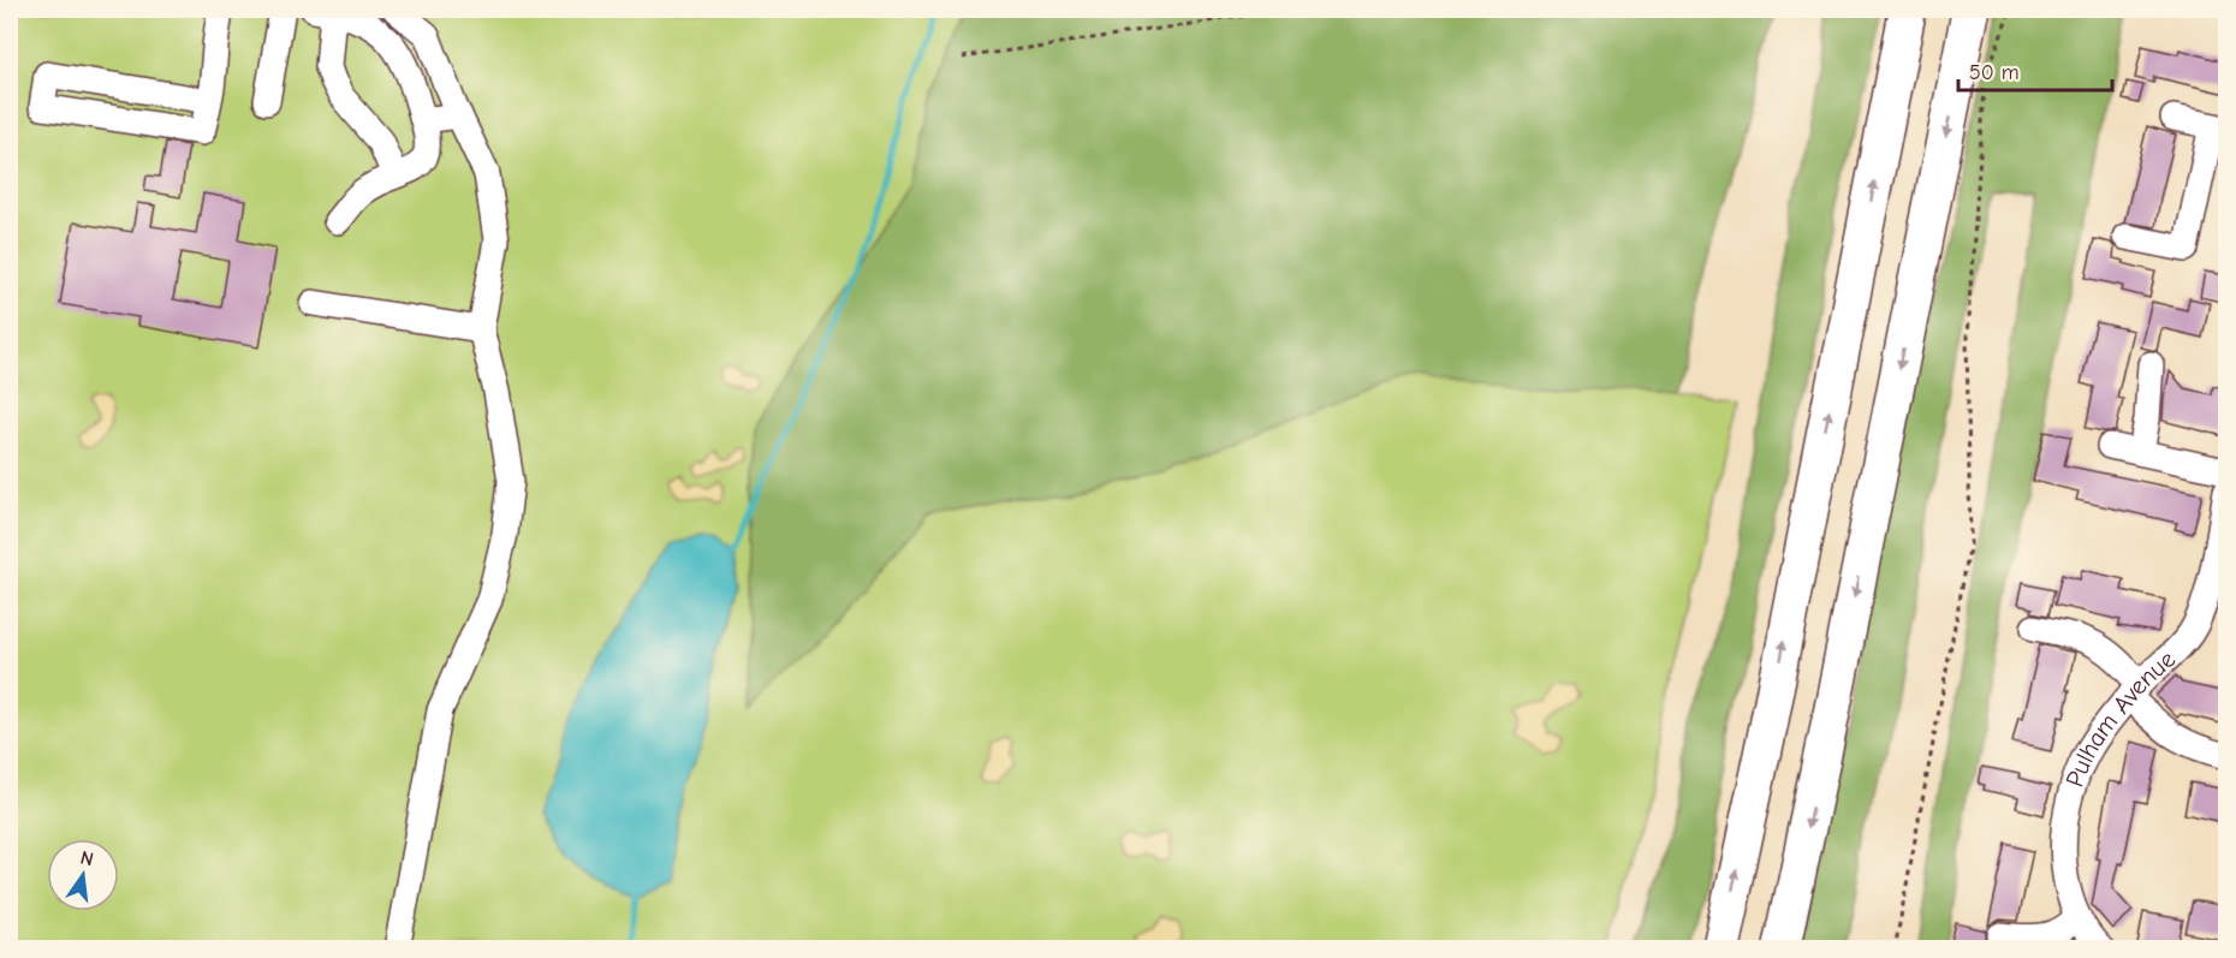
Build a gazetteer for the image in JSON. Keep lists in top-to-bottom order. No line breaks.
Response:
{"streets":{"street":["Pulham Avenue"]},"scale_bar":"50 m","north":"top"}
